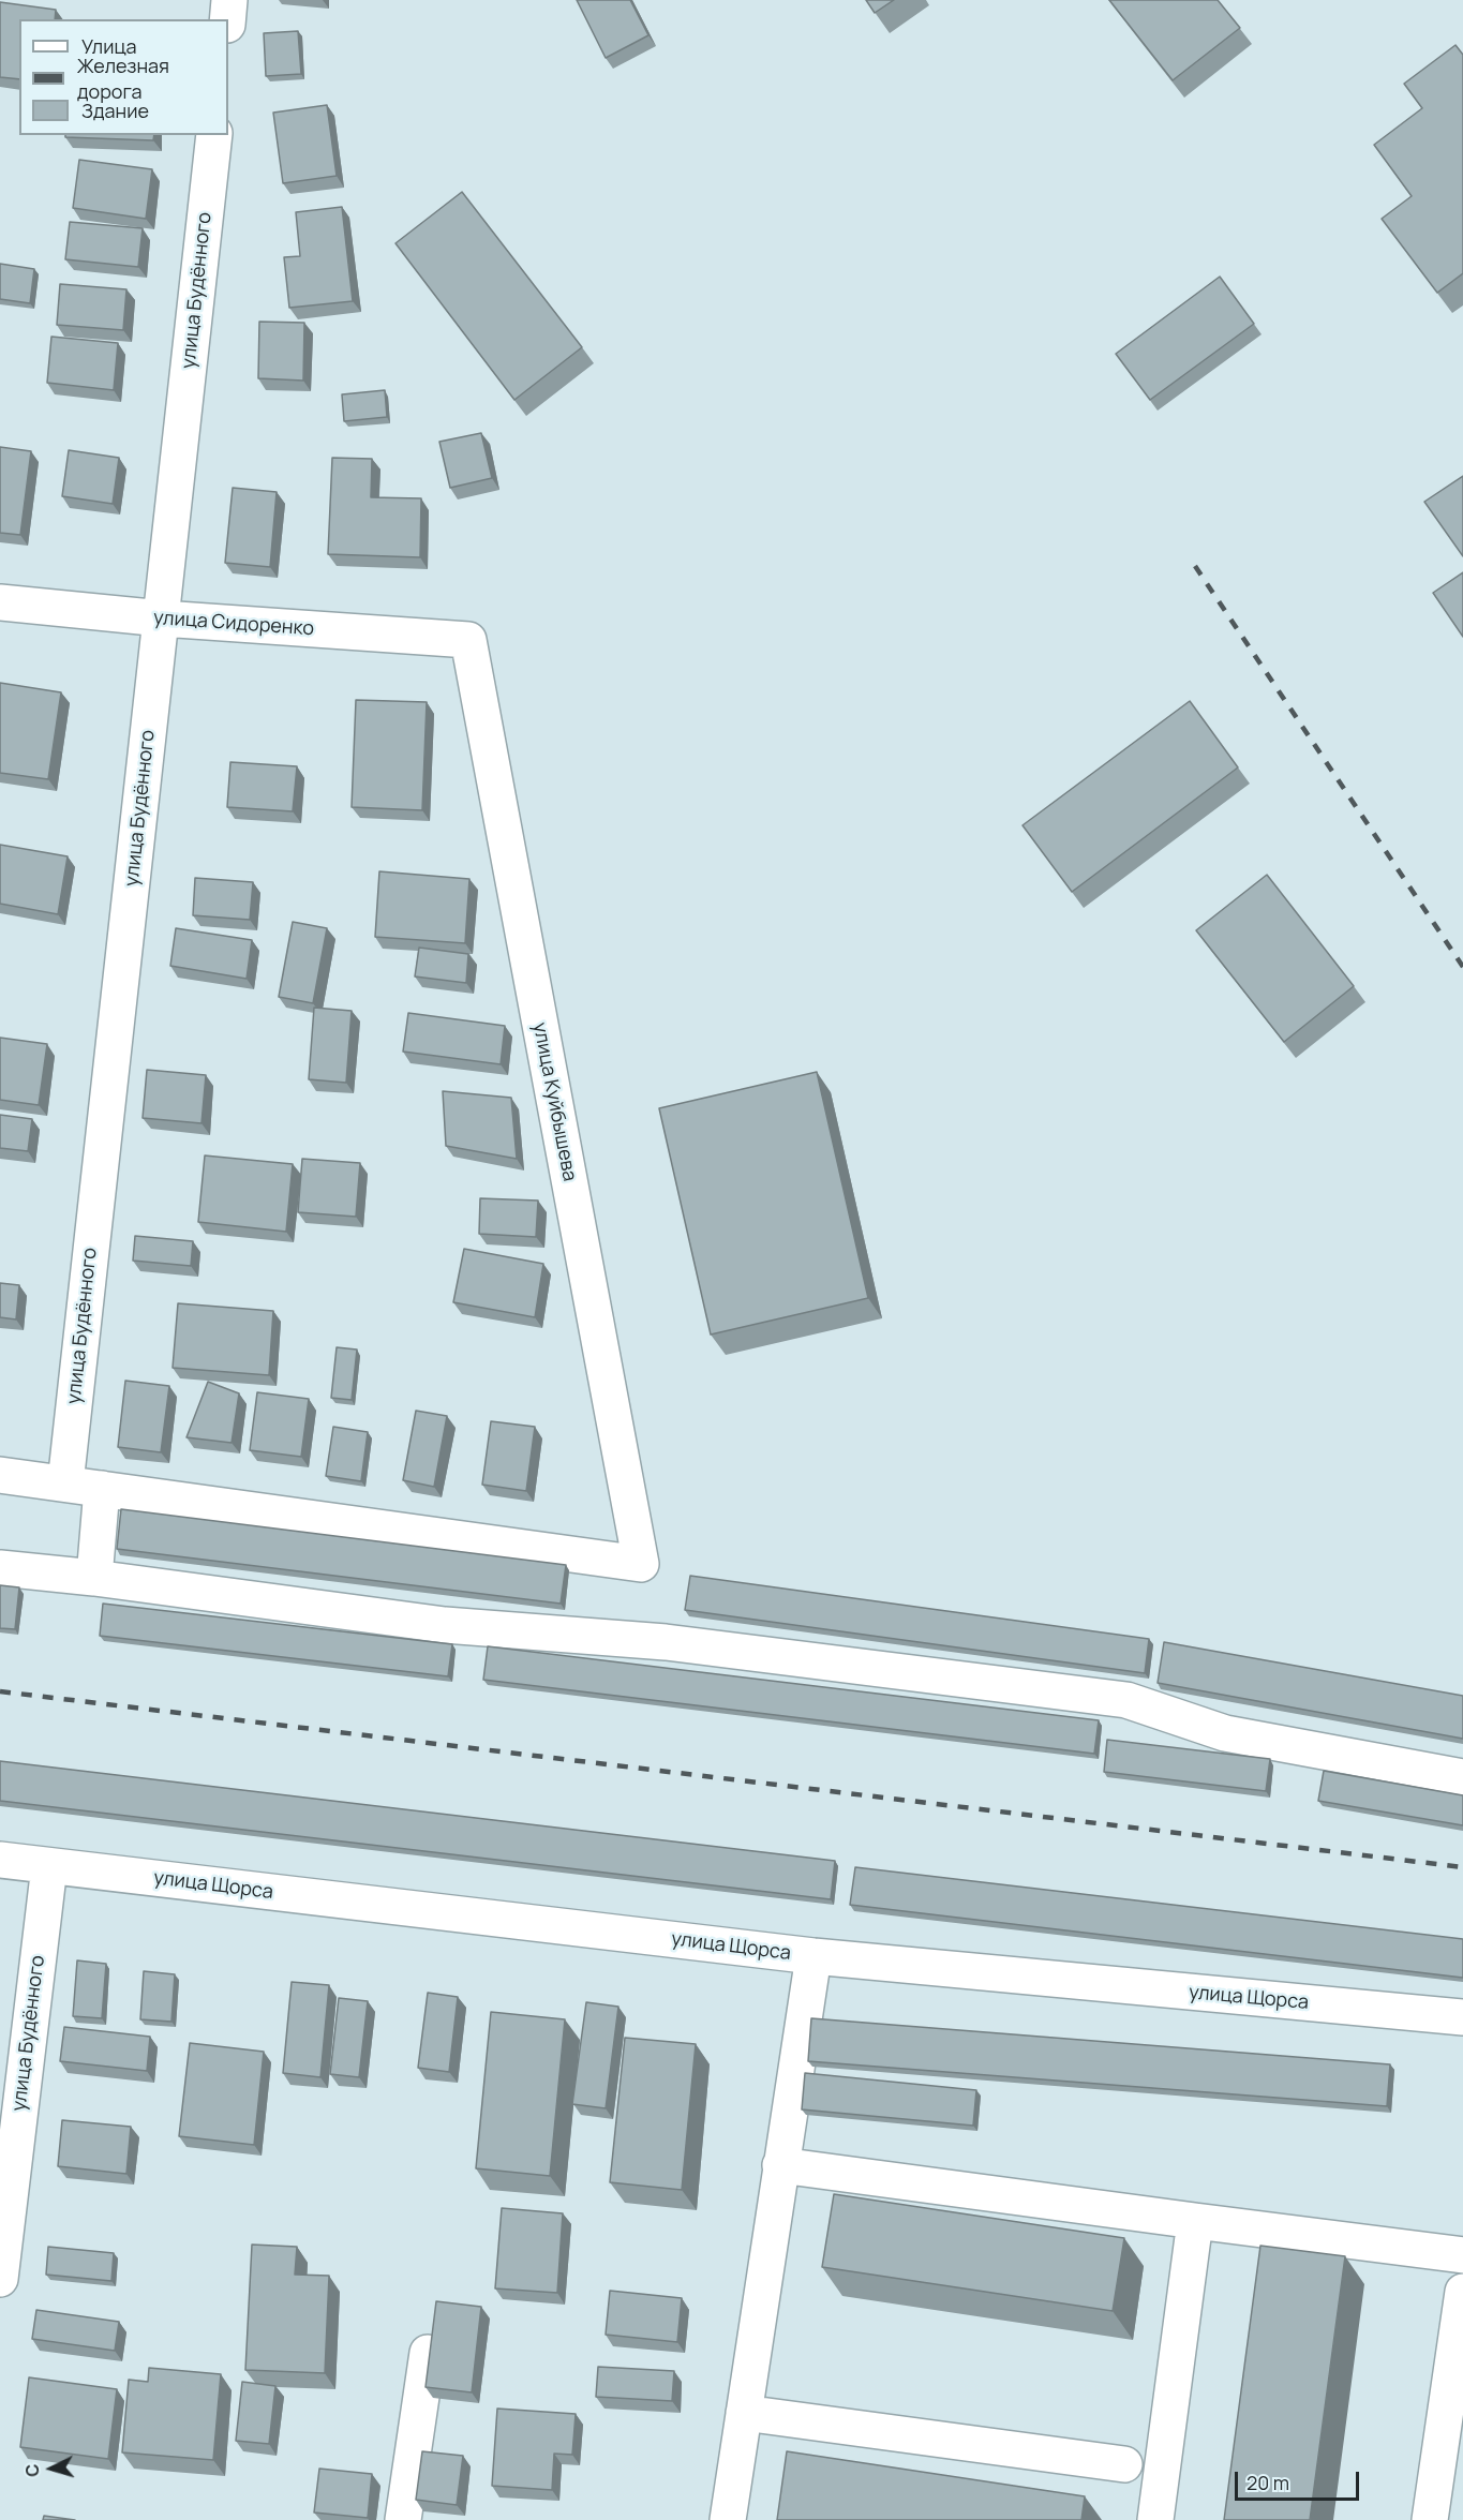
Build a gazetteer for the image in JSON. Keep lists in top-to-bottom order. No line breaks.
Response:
{"streets":{"street":["улица Будённого","улица Сидоренко","улица Куйбышева","улица Щорса"]},"crossings":[["улица Будённого","улица Сидоренко"],["улица Будённого","улица Щорса"],["улица Сидоренко","улица Куйбышева"]],"legend":["Улица","Железная дорога","Здание"],"scale_bar":"20 m","north":"left"}
